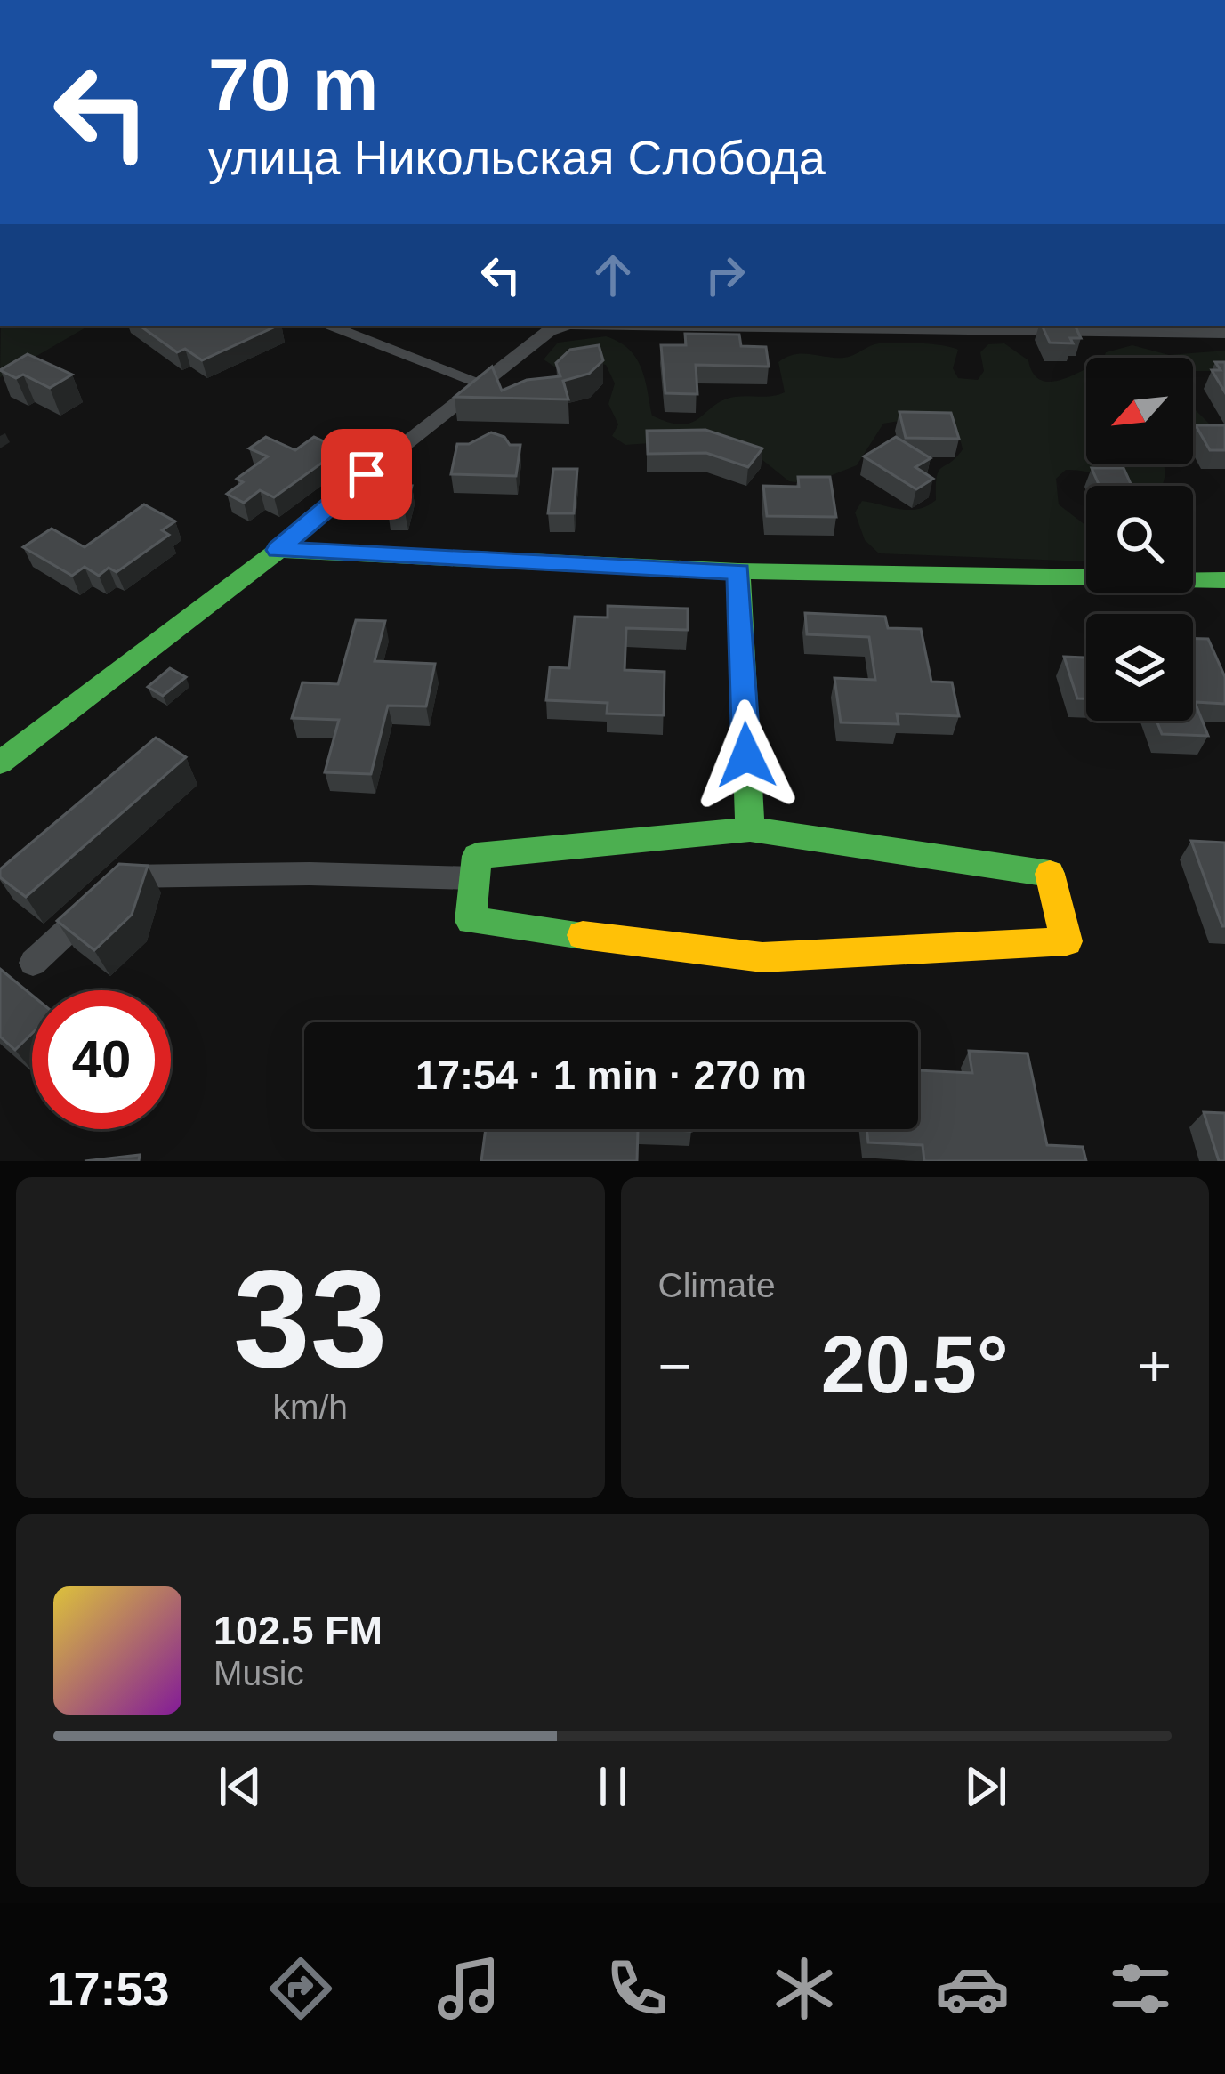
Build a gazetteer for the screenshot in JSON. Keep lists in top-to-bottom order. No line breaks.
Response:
{"north":"bottom left","page":{"turn":["70 m","улица Никольская Слобода"],"limit":"40","trip":"17:54 · 1 min · 270 m","tile":[["33","km/h"],"Climate"],"heat":["−","20.5°","+"],"song":["102.5 FM","Music"],"tabs":"17:53"}}
